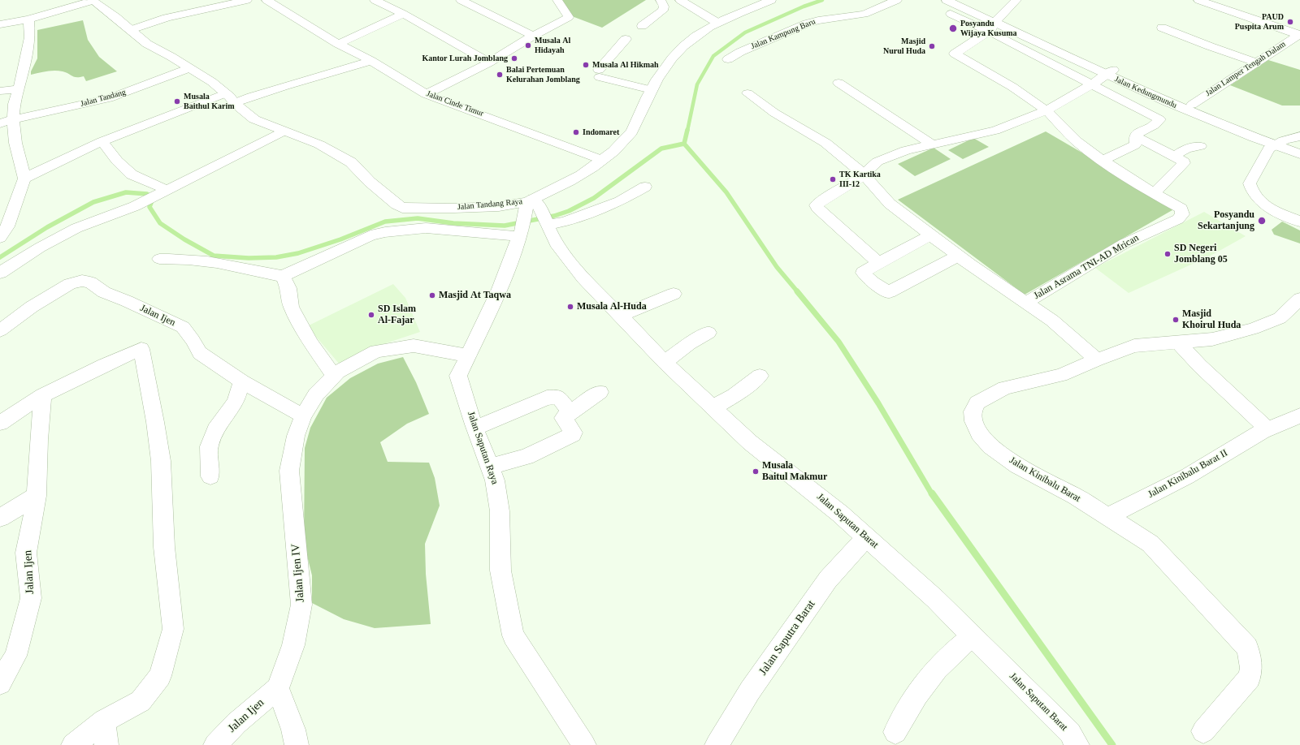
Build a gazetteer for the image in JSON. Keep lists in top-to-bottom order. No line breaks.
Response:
{"streets":{"street":["Jalan Kampung Baru","Jalan Lamper Tengah Dalam","Jalan Kedungmundu","Jalan Tandang","Jalan Cinde Timur","Jalan Tandang Raya","Jalan Asrama TNI-AD Mrican","Jalan Ijen","Jalan Saputan Raya","Jalan Kinibalu Barat II","Jalan Kinibalu Barat","Jalan Saputan Barat","Jalan Ijen IV","Jalan Saputra Barat"]},"crossings":[["Jalan Lamper Tengah Dalam","Jalan Kedungmundu"],["Jalan Kedungmundu","Jalan Asrama TNI-AD Mrican"],["Jalan Tandang","Jalan Tandang Raya"],["Jalan Cinde Timur","Jalan Tandang Raya"],["Jalan Tandang Raya","Jalan Saputan Raya"],["Jalan Tandang Raya","Jalan Saputan Barat"],["Jalan Ijen","Jalan Ijen IV"],["Jalan Saputan Raya","Jalan Saputan Barat"],["Jalan Saputan Raya","Jalan Ijen IV"],["Jalan Kinibalu Barat II","Jalan Kinibalu Barat"],["Jalan Saputan Barat","Jalan Saputra Barat"]],"places":["PAUD Puspita Arum","Posyandu Wijaya Kusuma","Musala Al Hidayah","Masjid Nurul Huda","Kantor Lurah Jomblang","Musala Al Hikmah","Balai Pertemuan Kelurahan Jomblang","Musala Baithul Karim","Indomaret","TK Kartika III-12","Posyandu Sekartanjung","SD Negeri Jomblang 05","Masjid At Taqwa","Musala Al-Huda","SD Islam Al-Fajar","Masjid Khoirul Huda","Musala Baitul Makmur"]}
